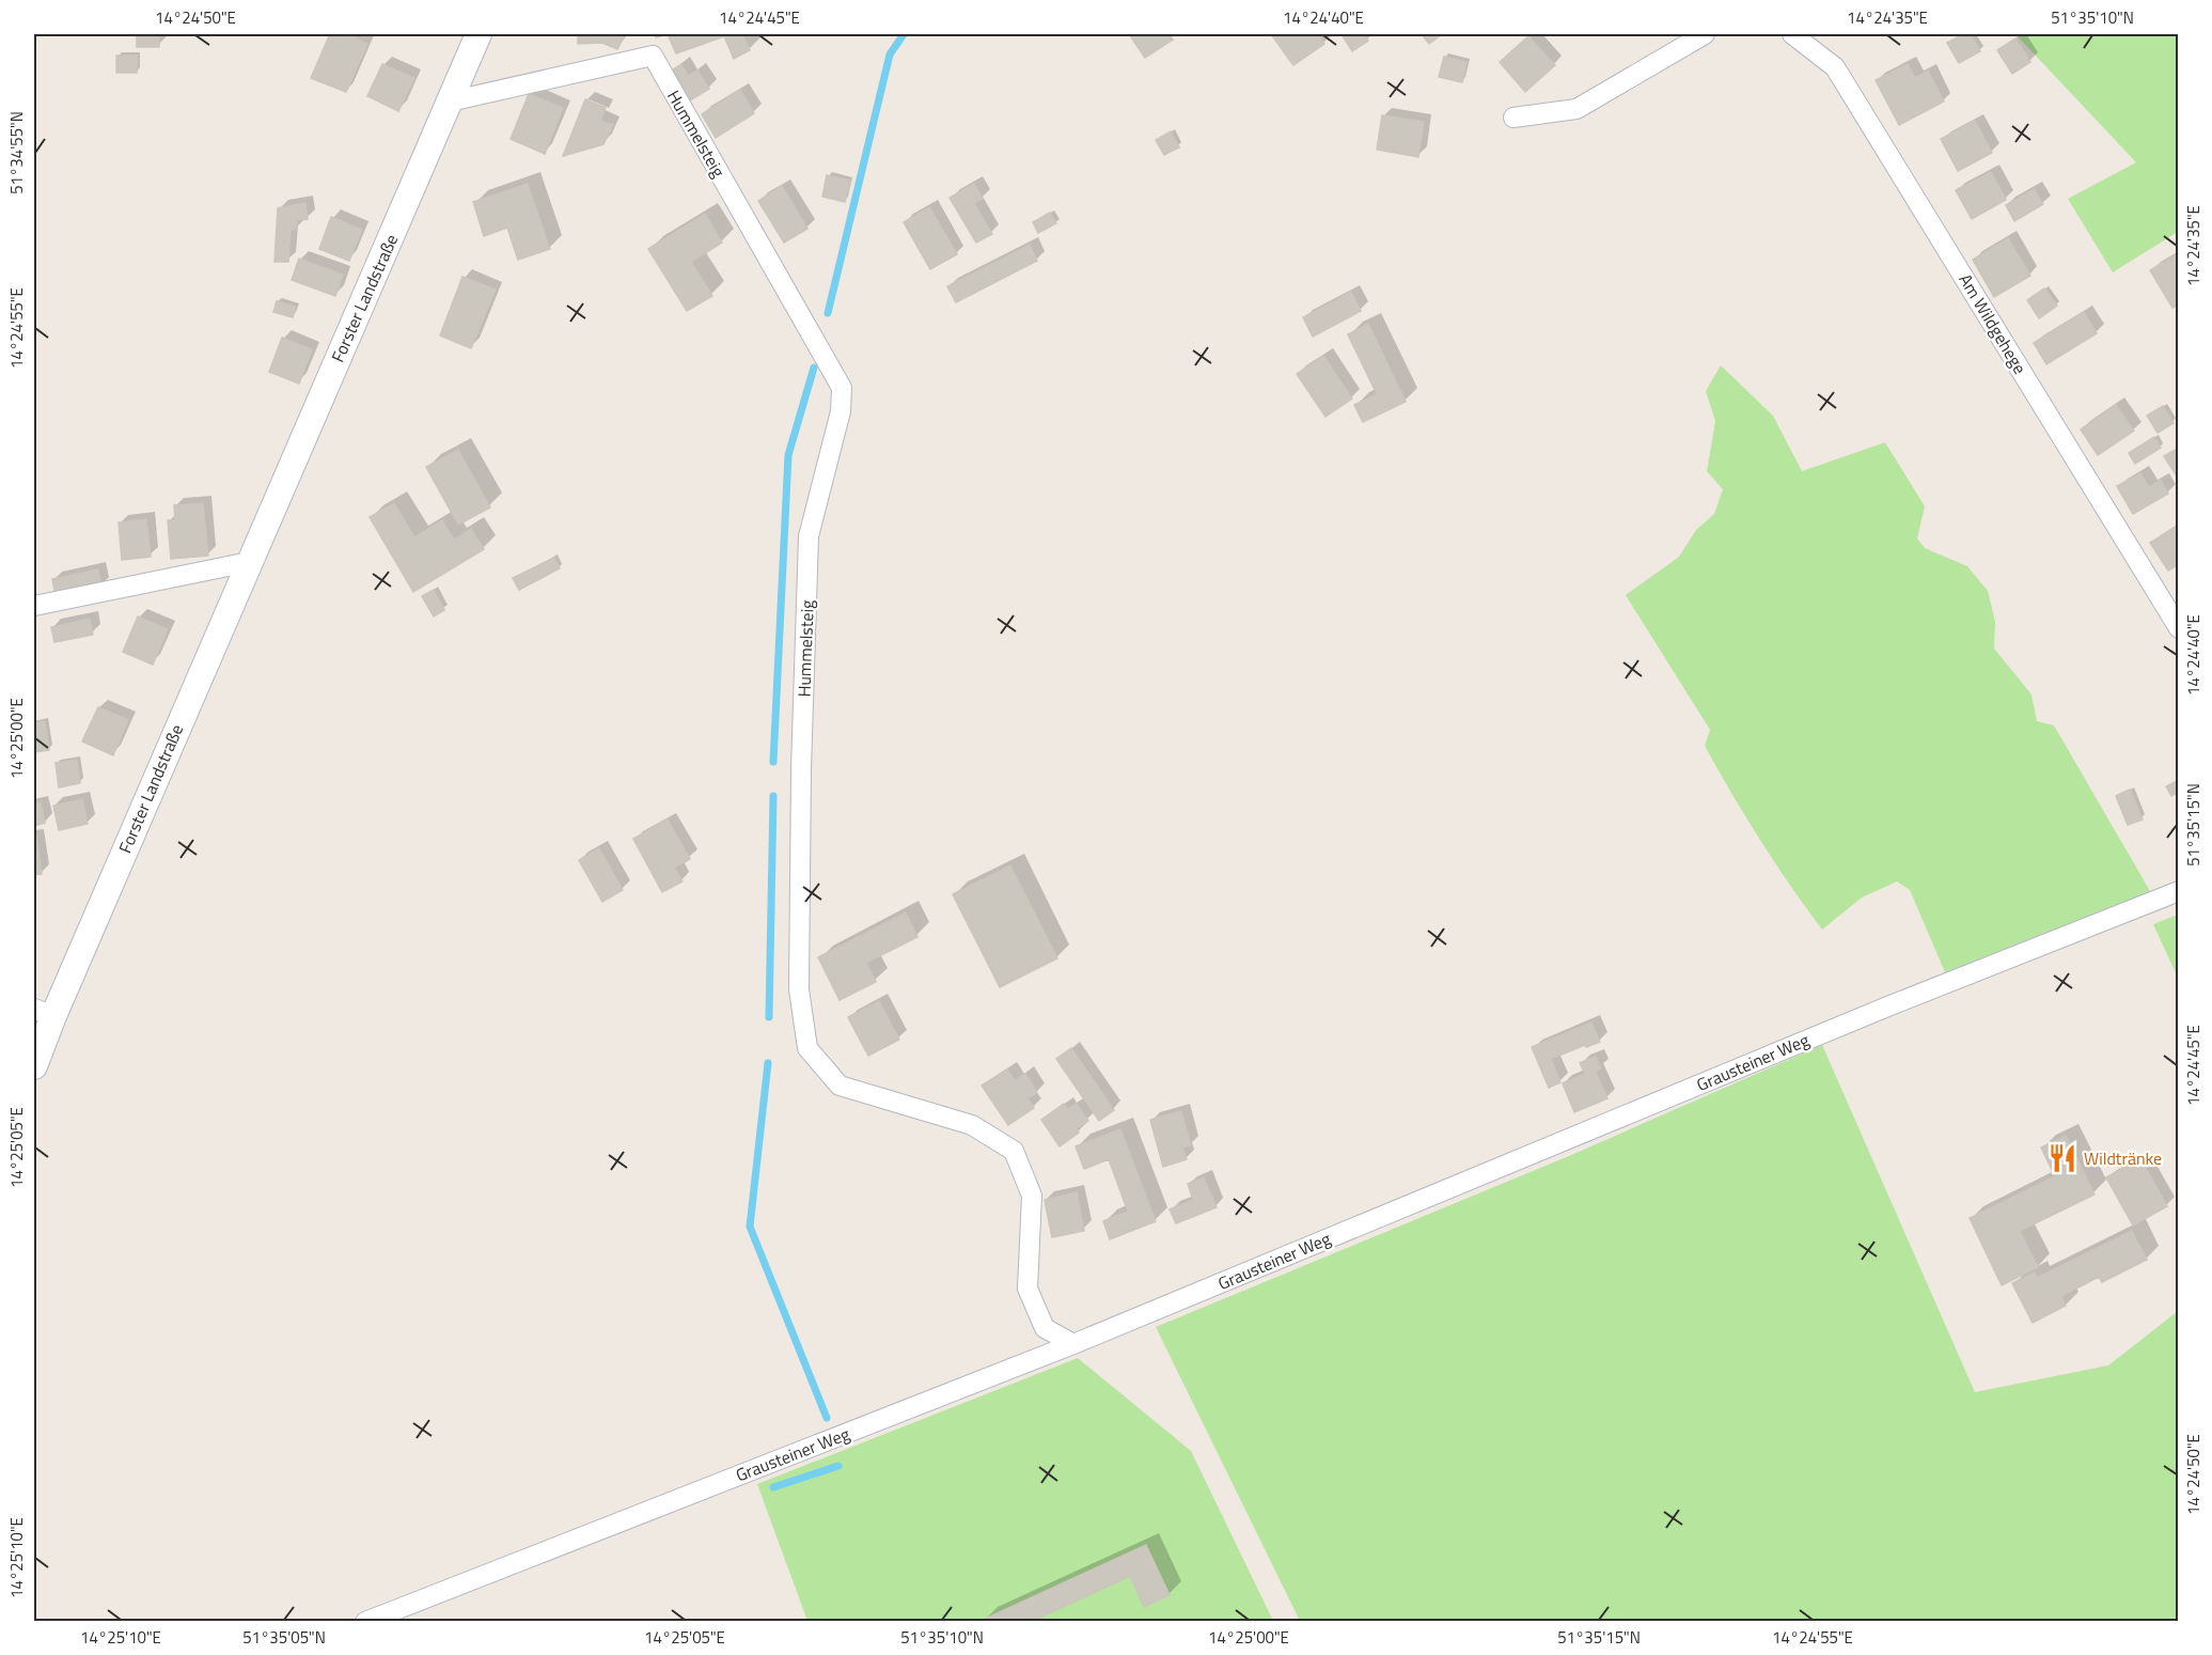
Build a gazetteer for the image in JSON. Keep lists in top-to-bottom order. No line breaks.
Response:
{"streets":{"main road":["Forster Landstraße"],"street":["Hummelsteig","Am Wildgehege","Grausteiner Weg"]},"crossings":[["Hummelsteig","Forster Landstraße"],["Hummelsteig","Grausteiner Weg"]],"places":{"restaurant":["Wildtränke"]},"coordinates":["14°24'50\"E","14°24'45\"E","14°24'40\"E","14°24'35\"E","51°35'10\"N","51°34'55\"N","14°24'55\"E","14°25'00\"E","51°35'15\"N","14°25'05\"E","14°25'10\"E","51°35'05\"N"]}
